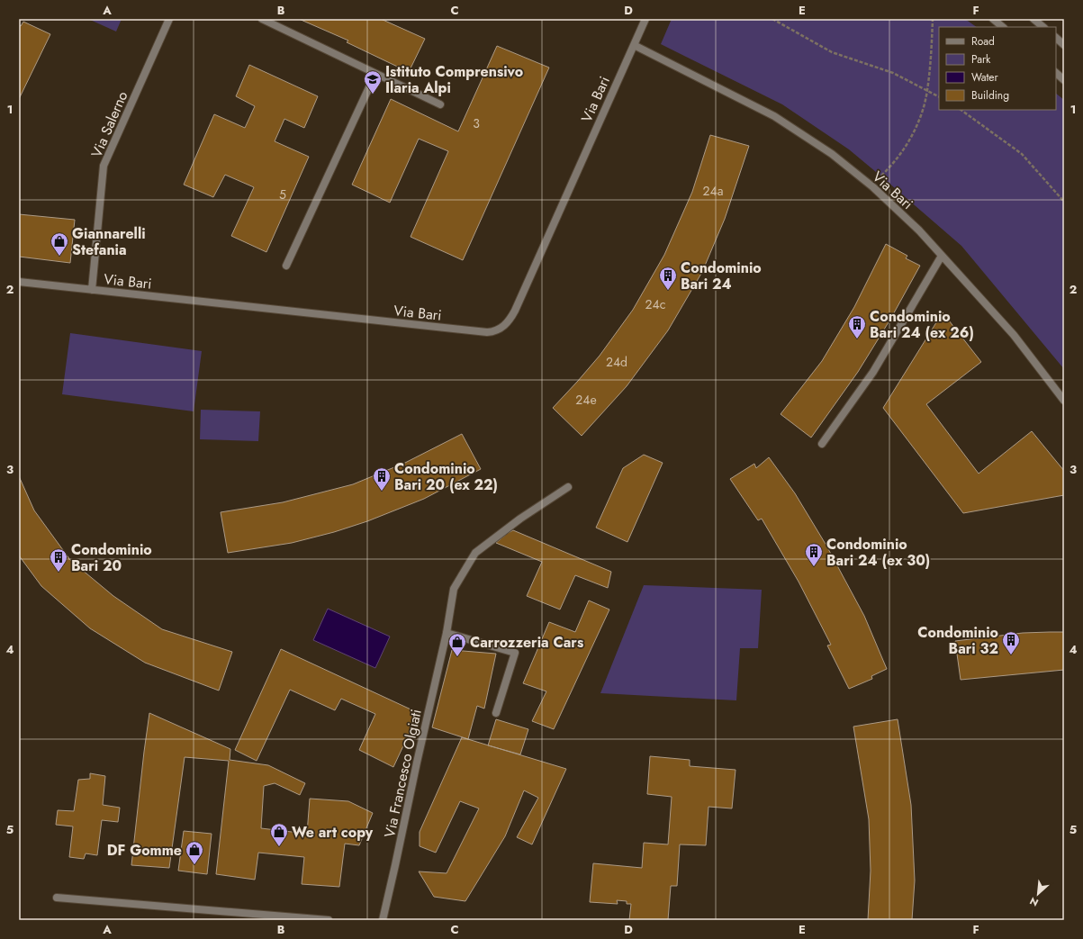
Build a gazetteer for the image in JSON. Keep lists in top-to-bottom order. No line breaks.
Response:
{"streets":{"street":["Via Bari","Via Salerno","Via Francesco Olgiati"]},"crossings":[["Via Bari","Via Salerno"]],"places":{"school or university":["Istituto Comprensivo Ilaria Alpi"],"shop":["Giannarelli Stefania","Carrozzeria Cars","We art copy","DF Gomme"],"building":["Condominio Bari 24","Condominio Bari 24 (ex 26)","Condominio Bari 20 (ex 22)","Condominio Bari 24 (ex 30)","Condominio Bari 20","Condominio Bari 32"]},"house_numbers":["3","24a","5","24c","24d","24e"],"legend":["Road","Park","Water","Building"],"north":"bottom left","grid":{"columns":["A","B","C","D","E","F"],"rows":["1","2","3","4","5"]}}
